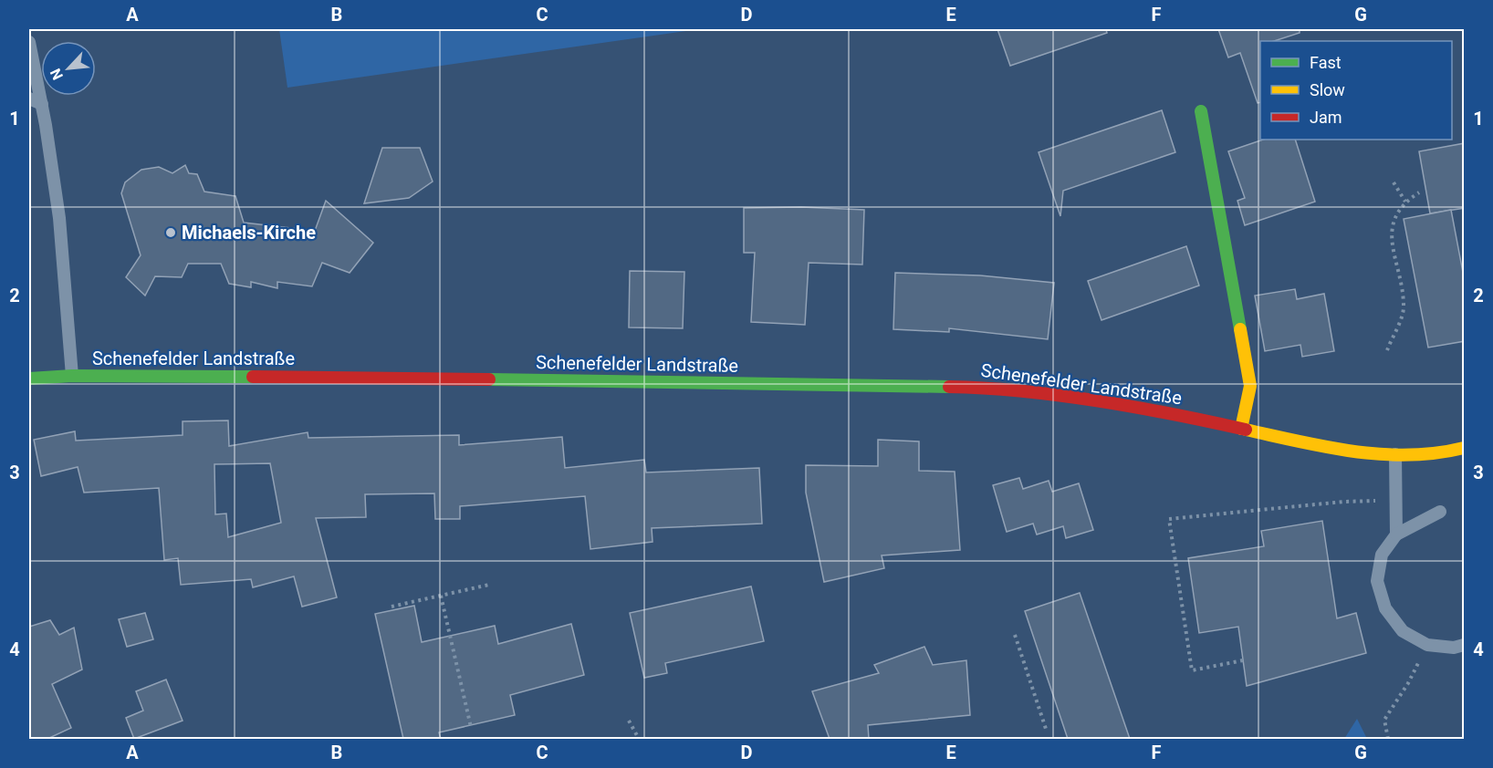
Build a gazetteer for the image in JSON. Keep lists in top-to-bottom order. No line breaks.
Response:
{"streets":{"main road":["Schenefelder Landstraße"]},"places":["Michaels-Kirche"],"legend":["Fast","Slow","Jam"],"north":"bottom left","grid":{"columns":["A","B","C","D","E","F","G"],"rows":["1","2","3","4"]}}
